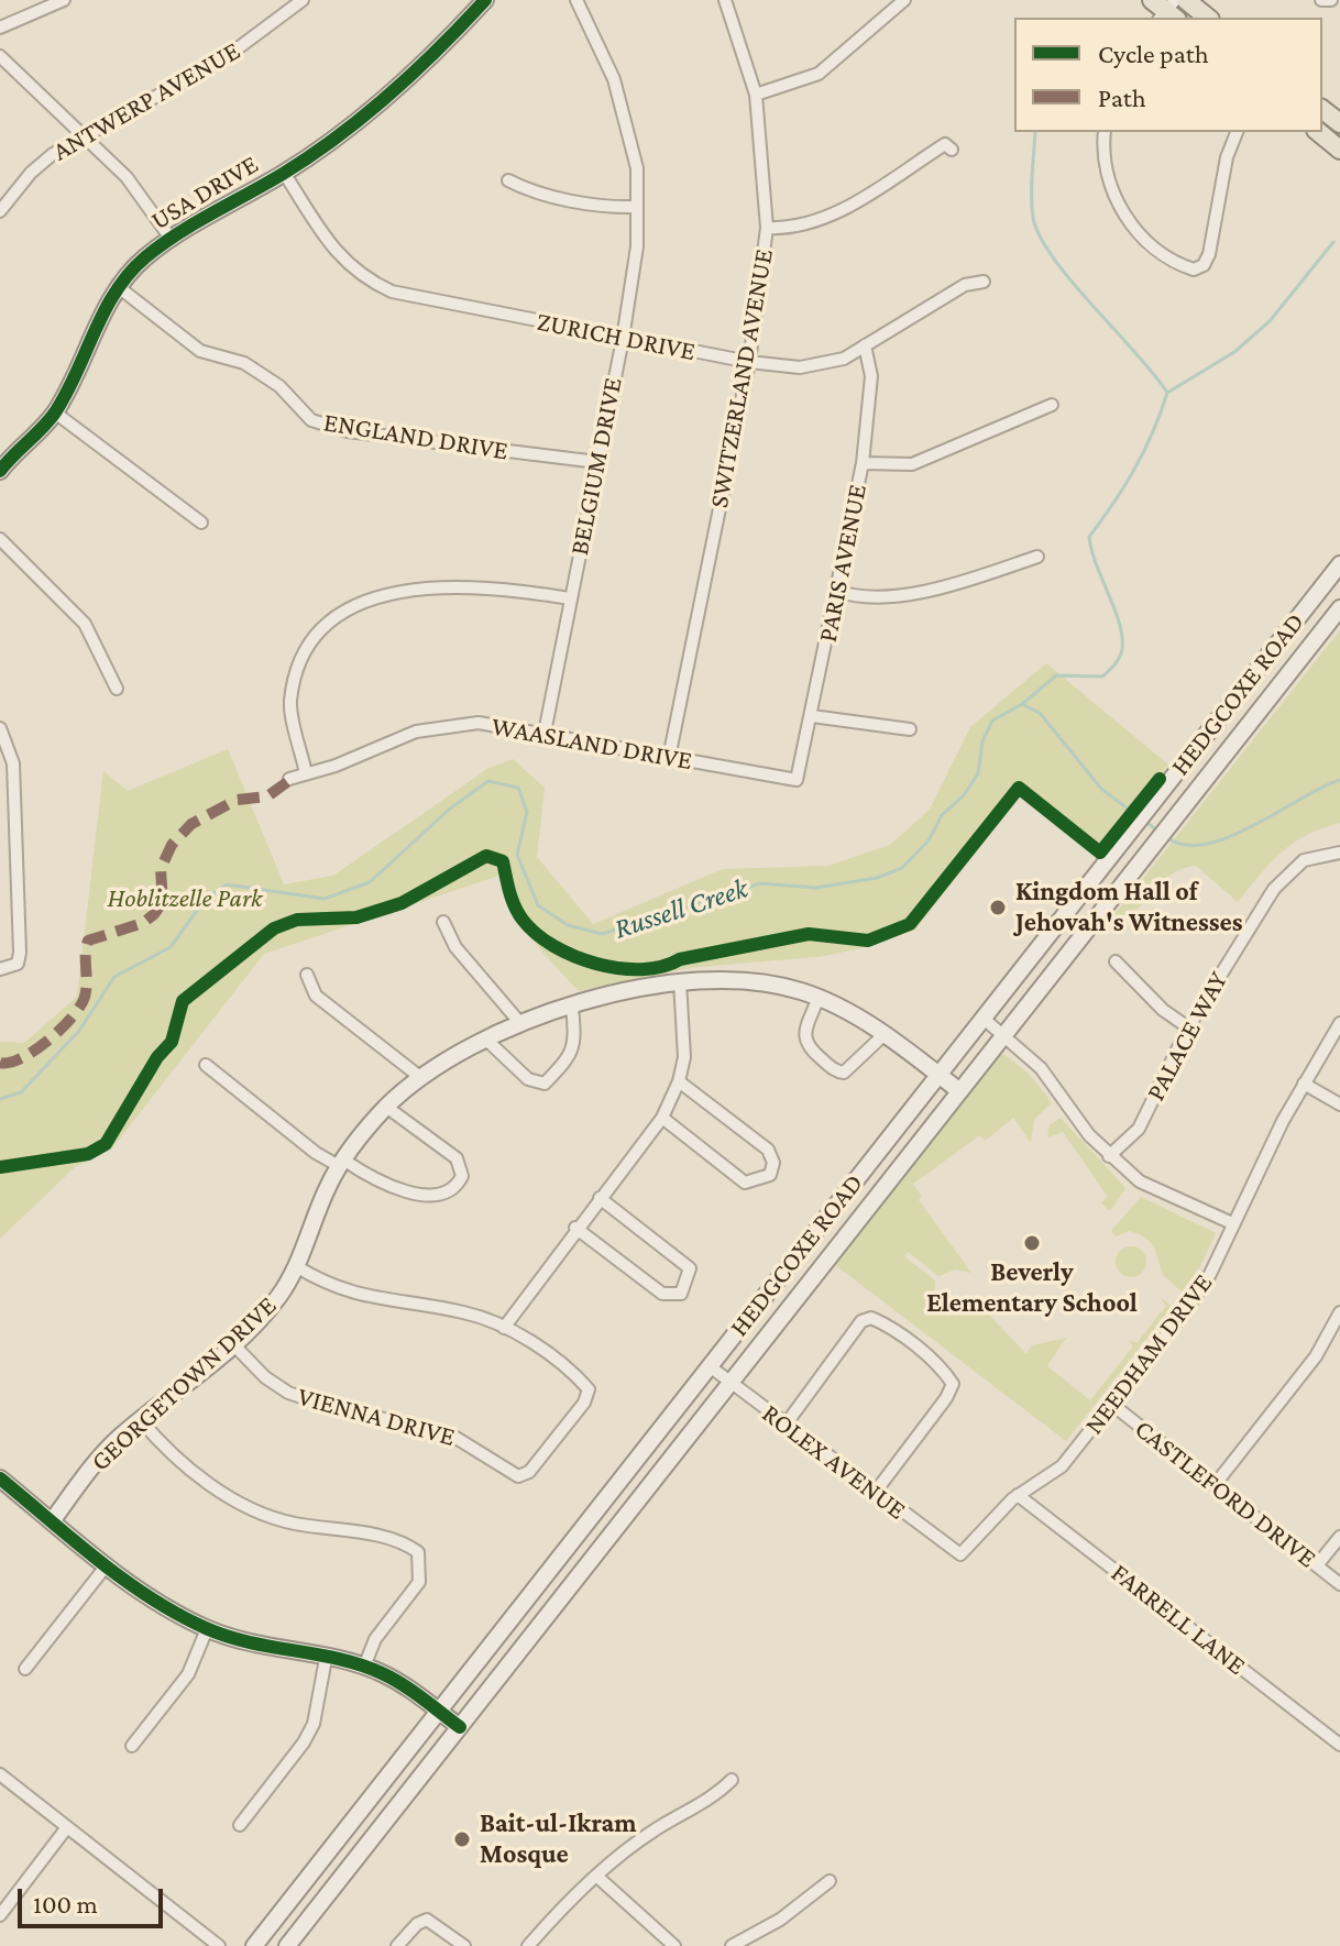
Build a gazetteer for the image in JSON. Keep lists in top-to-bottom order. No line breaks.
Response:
{"streets":{"main road":["USA DRIVE","HEDGCOXE ROAD","GEORGETOWN DRIVE"],"street":["ANTWERP AVENUE","ZURICH DRIVE","SWITZERLAND AVENUE","ENGLAND DRIVE","BELGIUM DRIVE","PARIS AVENUE","WAASLAND DRIVE","PALACE WAY","NEEDHAM DRIVE","VIENNA DRIVE","ROLEX AVENUE","CASTLEFORD DRIVE","FARRELL LANE"]},"crossings":[["USA DRIVE","ZURICH DRIVE"],["USA DRIVE","ENGLAND DRIVE"],["ZURICH DRIVE","SWITZERLAND AVENUE"],["ZURICH DRIVE","BELGIUM DRIVE"],["ZURICH DRIVE","PARIS AVENUE"],["SWITZERLAND AVENUE","WAASLAND DRIVE"],["ENGLAND DRIVE","BELGIUM DRIVE"],["BELGIUM DRIVE","WAASLAND DRIVE"],["PARIS AVENUE","WAASLAND DRIVE"],["HEDGCOXE ROAD","GEORGETOWN DRIVE"],["HEDGCOXE ROAD","ROLEX AVENUE"],["NEEDHAM DRIVE","ROLEX AVENUE"],["NEEDHAM DRIVE","CASTLEFORD DRIVE"],["NEEDHAM DRIVE","FARRELL LANE"],["GEORGETOWN DRIVE","VIENNA DRIVE"]],"water":["Russell Creek"],"parks":["Hoblitzelle Park"],"places":["Kingdom Hall of Jehovah's Witnesses","Beverly Elementary School","Bait-ul-Ikram Mosque"],"legend":["Cycle path","Path"],"scale_bar":"100 m"}
